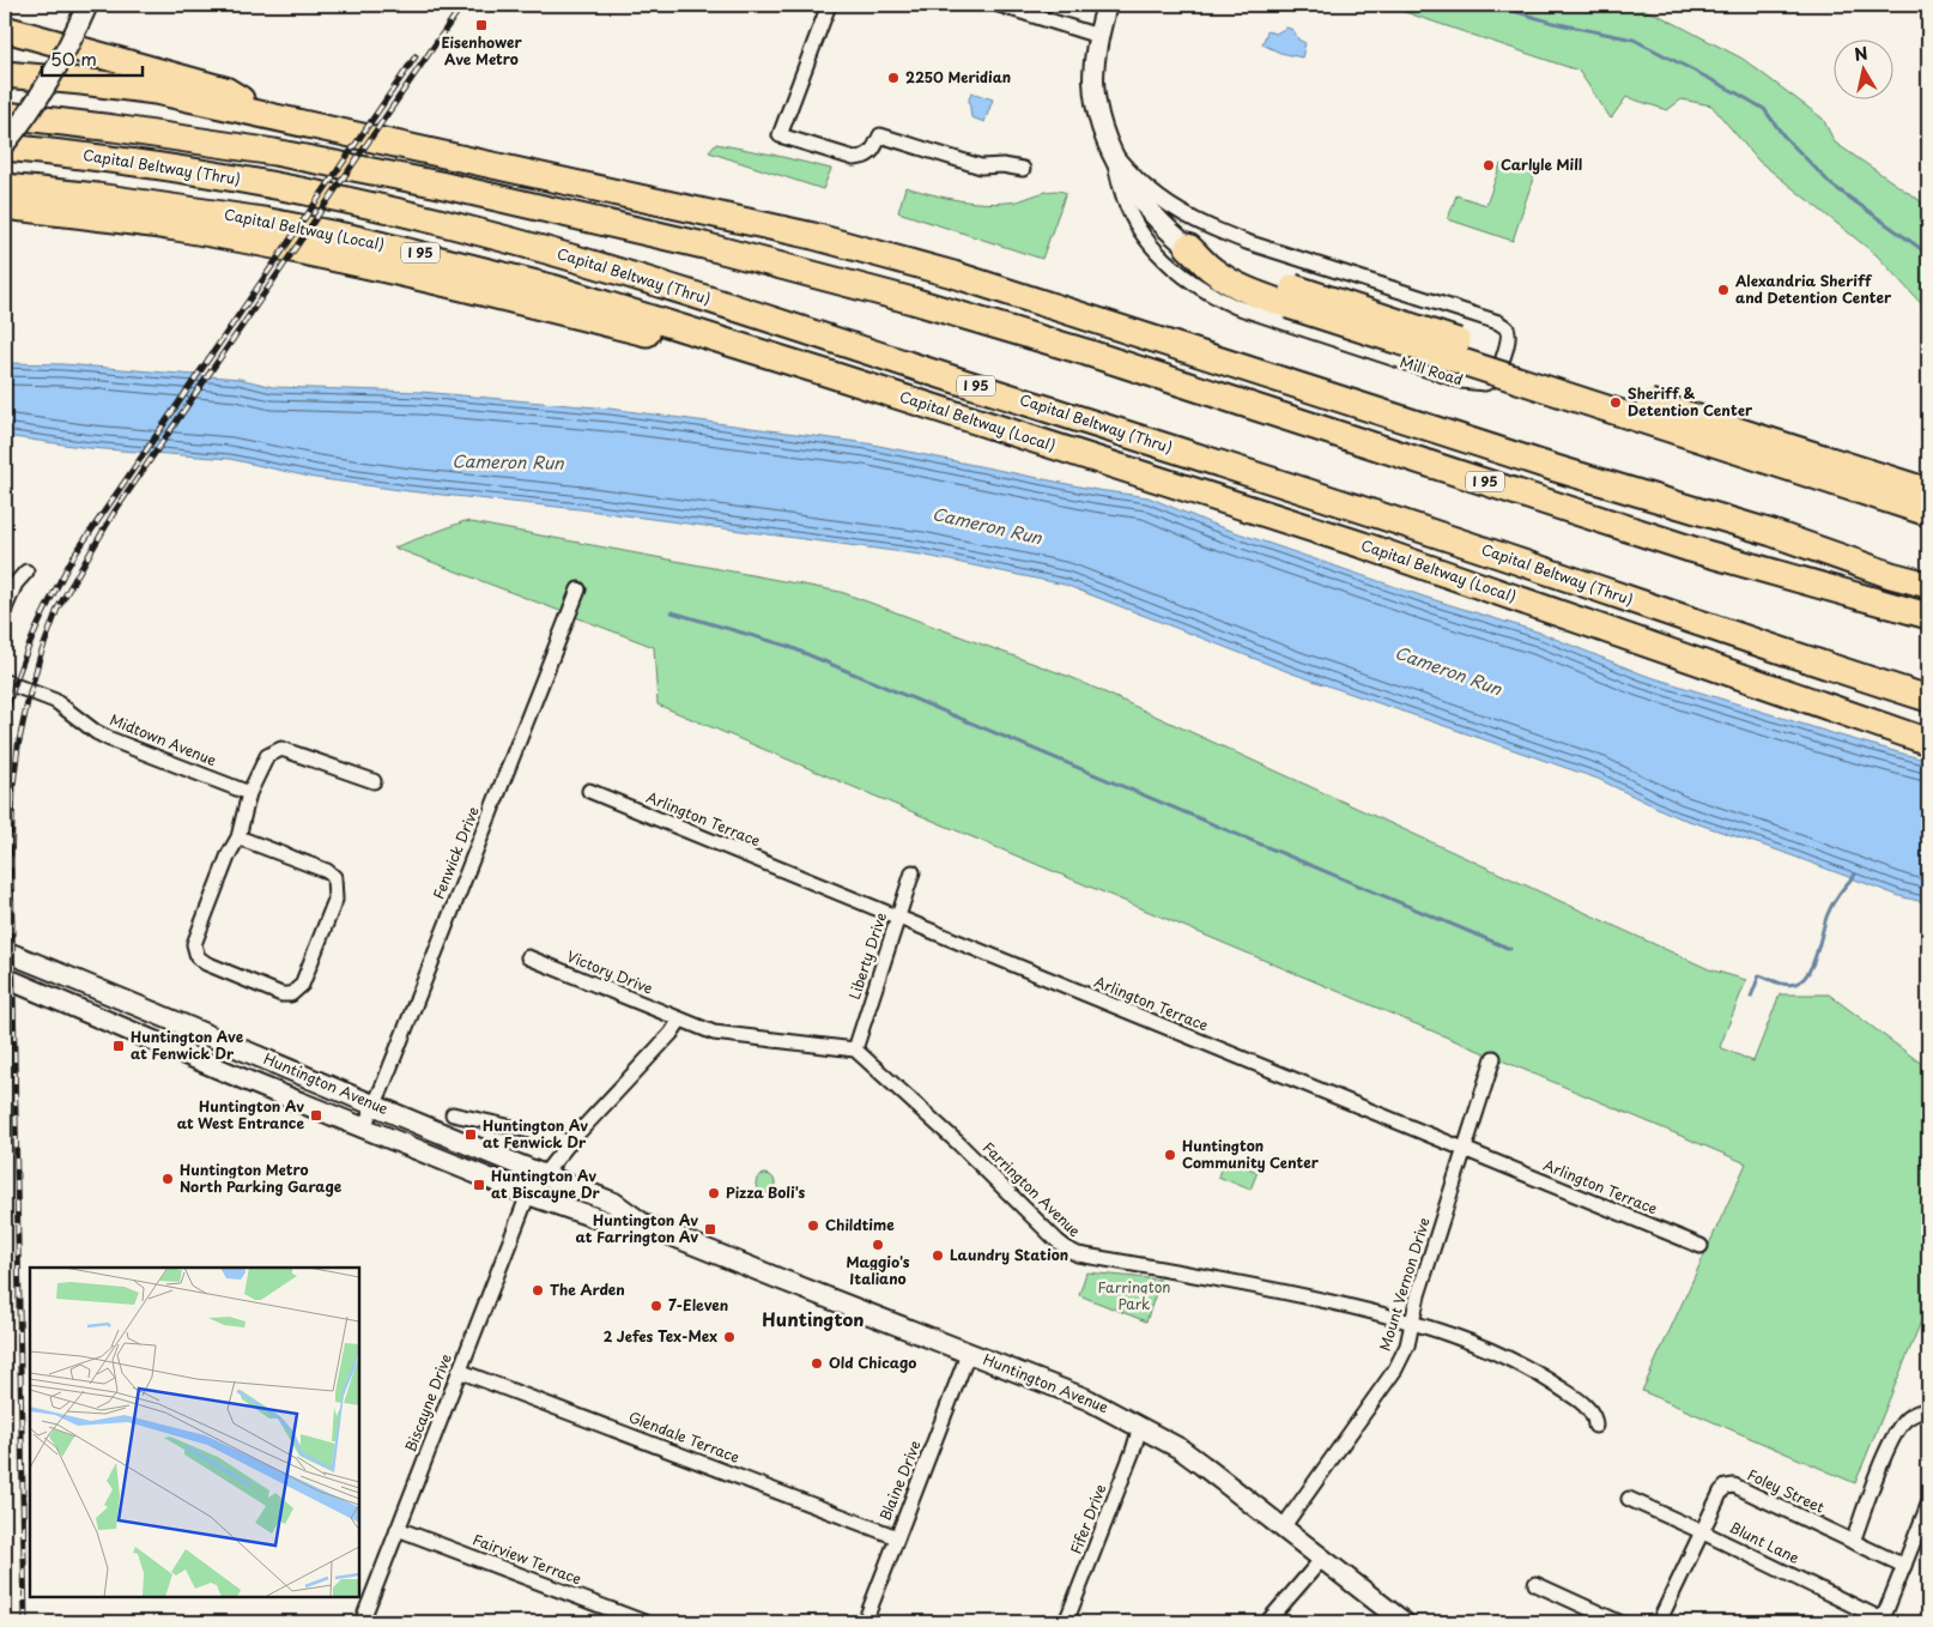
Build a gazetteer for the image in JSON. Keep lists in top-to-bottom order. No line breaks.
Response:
{"streets":{"highway":["Capital Beltway (Thru)","Capital Beltway (Local)","I 95"],"main road":["Mill Road","Huntington Avenue"],"street":["Midtown Avenue","Arlington Terrace","Fenwick Drive","Liberty Drive","Victory Drive","Farrington Avenue","Mount Vernon Drive","Biscayne Drive","Glendale Terrace","Blaine Drive","Foley Street","Fifer Drive","Blunt Lane","Fairview Terrace"]},"crossings":[["Arlington Terrace","Liberty Drive"],["Arlington Terrace","Mount Vernon Drive"],["Fenwick Drive","Huntington Avenue"],["Liberty Drive","Farrington Avenue"],["Huntington Avenue","Mount Vernon Drive"],["Huntington Avenue","Biscayne Drive"],["Huntington Avenue","Blaine Drive"],["Huntington Avenue","Fifer Drive"],["Farrington Avenue","Mount Vernon Drive"],["Biscayne Drive","Glendale Terrace"],["Biscayne Drive","Fairview Terrace"],["Glendale Terrace","Blaine Drive"],["Foley Street","Blunt Lane"]],"districts":["Huntington"],"water":["Cameron Run"],"parks":["Farrington Park"],"places":{"transit":["Eisenhower Ave Metro","Huntington Ave at Fenwick Dr","Huntington Av at West Entrance","Huntington Av at Fenwick Dr","Huntington Av at Biscayne Dr","Huntington Av at Farrington Av"],"other":["2250 Meridian","Carlyle Mill","Alexandria Sheriff and Detention Center","Sheriff & Detention Center","Huntington Community Center","Huntington Metro North Parking Garage","Pizza Boli's","Childtime","Maggio's Italiano","Laundry Station","The Arden","7-Eleven","2 Jefes Tex-Mex","Old Chicago"]},"scale_bar":"50 m","north":"top"}
